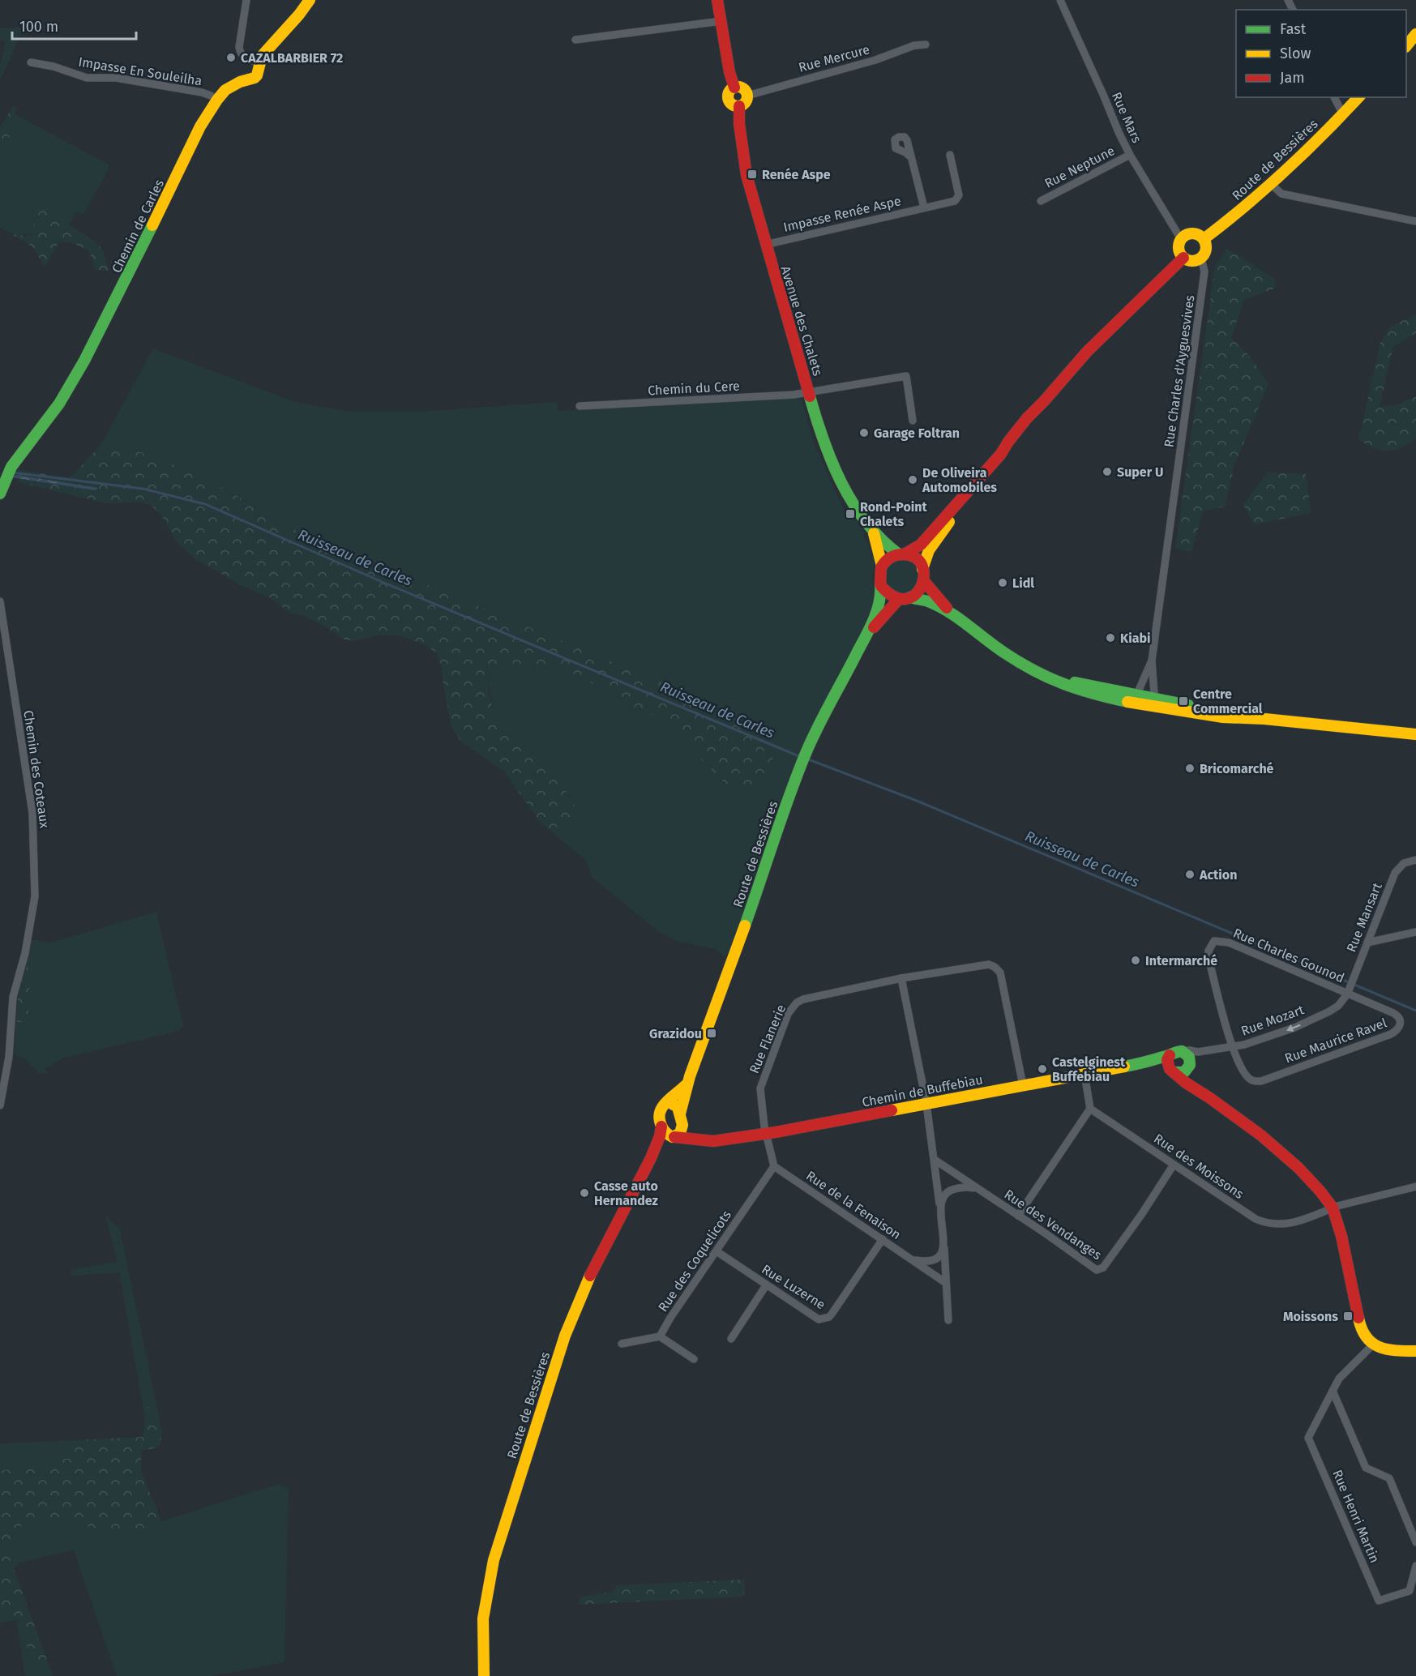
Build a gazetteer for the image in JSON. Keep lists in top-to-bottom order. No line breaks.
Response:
{"streets":{"street":["Rue Mercure","Impasse En Souleilha","Rue Mars","Route de Bessières","Rue Neptune","Impasse Renée Aspe","Chemin de Carles","Avenue des Chalets","Rue Charles d'Ayguesvives","Chemin du Cere","Chemin des Coteaux","Rue Mansart","Rue Charles Gounod","Rue Mozart","Rue Flanerie","Rue Maurice Ravel","Chemin de Buffebiau","Rue des Moissons","Rue de la Fenaison","Rue des Vendanges","Rue des Coquelicots","Rue Luzerne","Rue Henri Martin"]},"crossings":[["Rue Mercure","Avenue des Chalets"],["Impasse En Souleilha","Chemin de Carles"],["Rue Mars","Route de Bessières"],["Rue Mars","Rue Neptune"],["Rue Mars","Rue Charles d'Ayguesvives"],["Route de Bessières","Avenue des Chalets"],["Route de Bessières","Rue Charles d'Ayguesvives"],["Route de Bessières","Chemin de Buffebiau"],["Impasse Renée Aspe","Avenue des Chalets"],["Avenue des Chalets","Chemin du Cere"],["Rue Mansart","Rue Charles Gounod"],["Rue Mansart","Rue Mozart"],["Rue Mansart","Rue Maurice Ravel"],["Rue Charles Gounod","Rue Mozart"],["Rue Charles Gounod","Rue Maurice Ravel"],["Rue Mozart","Rue Maurice Ravel"],["Rue Mozart","Chemin de Buffebiau"],["Rue Flanerie","Chemin de Buffebiau"],["Chemin de Buffebiau","Rue des Moissons"],["Chemin de Buffebiau","Rue Henri Martin"],["Rue des Moissons","Rue des Vendanges"],["Rue de la Fenaison","Rue des Coquelicots"],["Rue de la Fenaison","Rue Luzerne"],["Rue des Coquelicots","Rue Luzerne"]],"one_way":["Rue Mozart"],"water":["Ruisseau de Carles"],"places":{"other":["CAZALBARBIER 72","Garage Foltran","Super U","De Oliveira Automobiles","Lidl","Kiabi","Bricomarché","Action","Intermarché","Castelginest Buffebiau","Casse auto Hernandez"],"transit":["Renée Aspe","Rond-Point Chalets","Centre Commercial","Grazidou","Moissons"]},"legend":["Fast","Slow","Jam"],"scale_bar":"100 m"}
